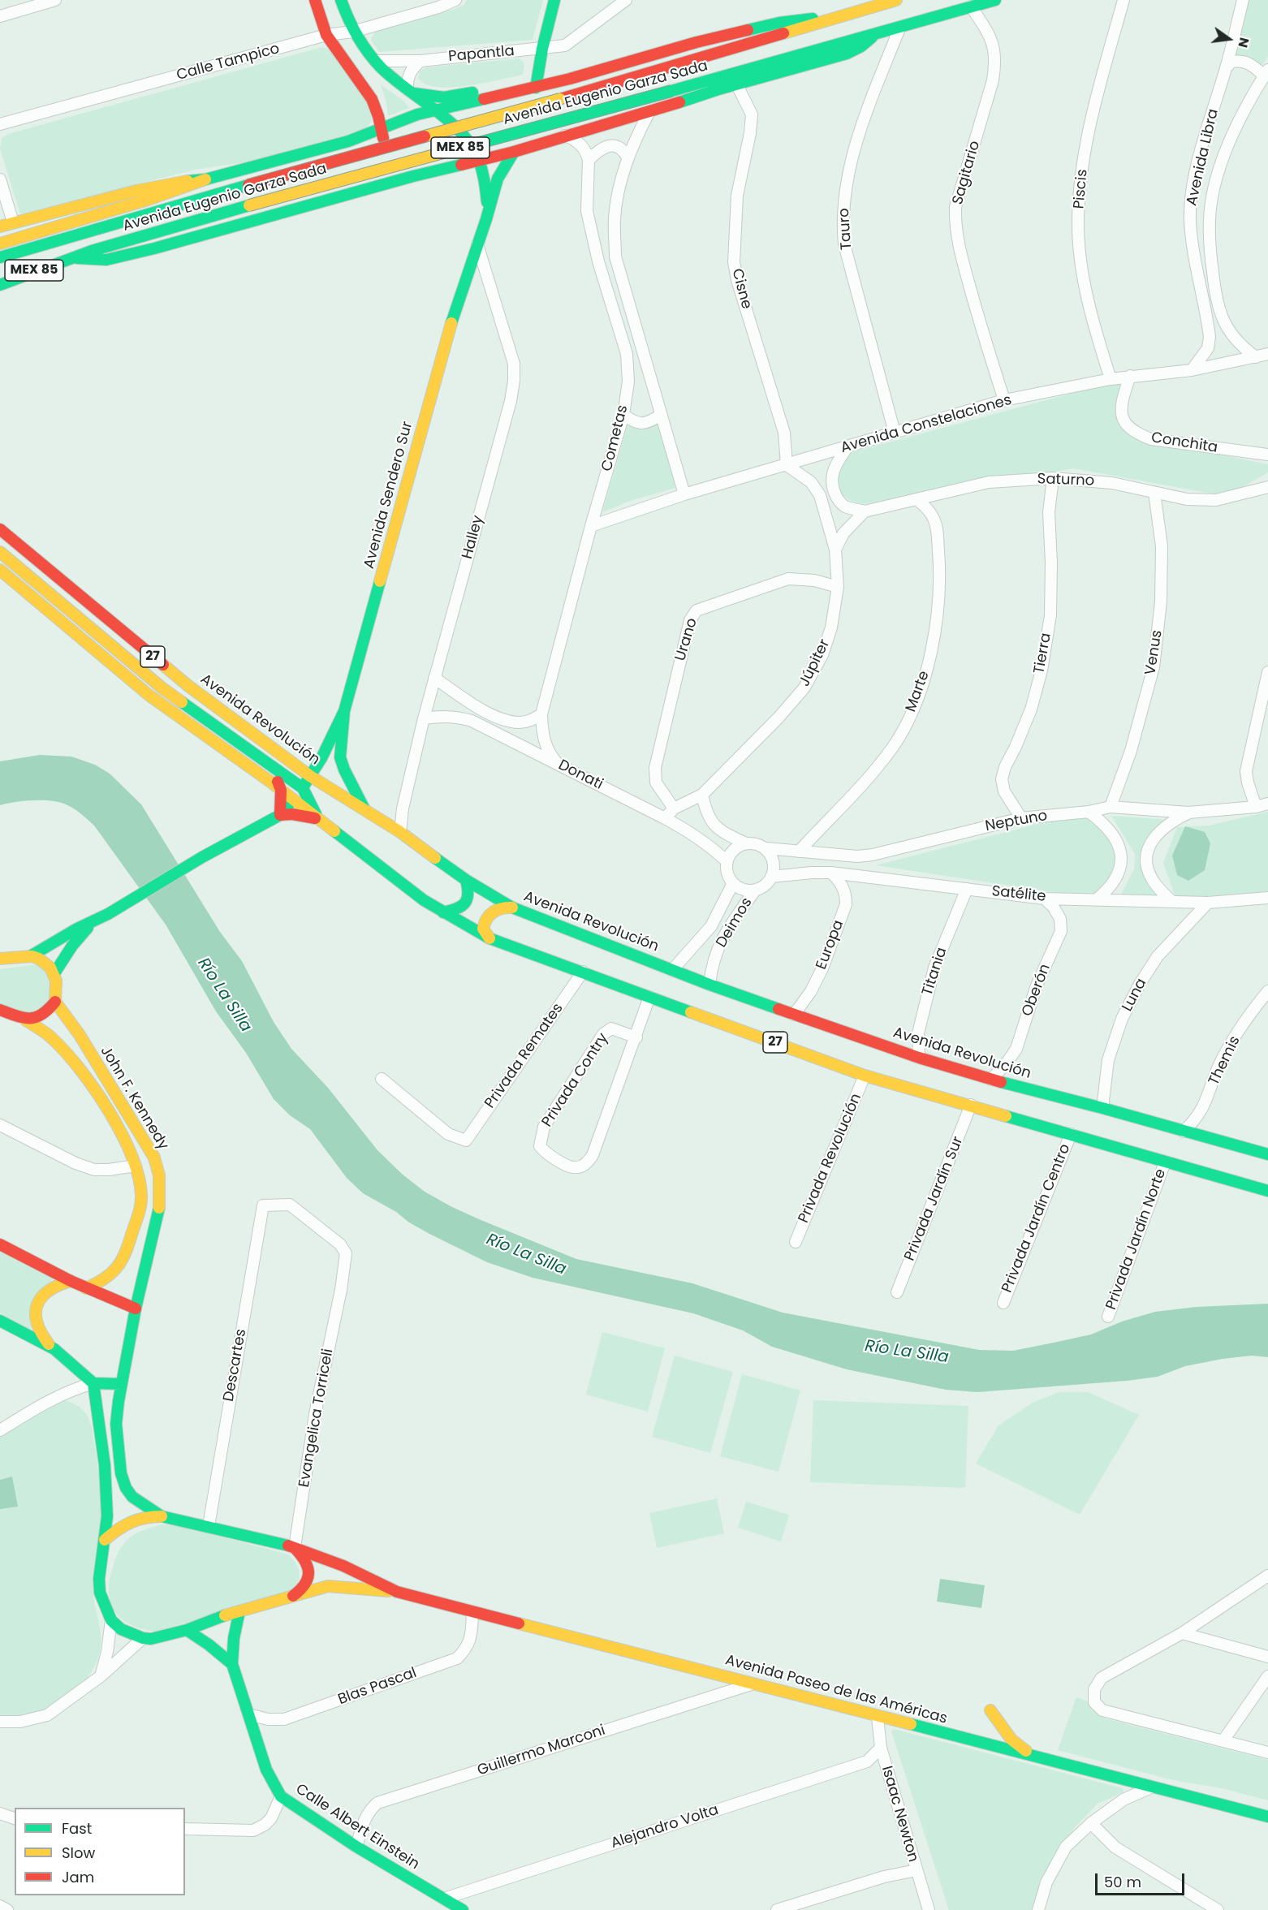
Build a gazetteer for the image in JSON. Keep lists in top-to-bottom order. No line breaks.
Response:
{"streets":{"main road":["Avenida Eugenio Garza Sada","MEX 85","Avenida Sendero Sur","27","Avenida Revolución","John F. Kennedy","Avenida Paseo de las Américas","Calle Albert Einstein"],"street":["Papantla","Calle Tampico","Avenida Libra","Sagitario","Piscis","Tauro","Cisne","Avenida Constelaciones","Cometas","Conchita","Saturno","Halley","Urano","Venus","Tierra","Júpiter","Marte","Donati","Neptuno","Satélite","Deimos","Europa","Titania","Oberón","Luna","Privada Remates","Themis","Privada Contry","Privada Revolución","Privada Jardín Sur","Privada Jardín Centro","Privada Jardín Norte","Descartes","Evangelica Torriceli","Blas Pascal","Guillermo Marconi","Isaac Newton","Alejandro Volta"]},"crossings":[["Avenida Eugenio Garza Sada","Sagitario"],["Avenida Eugenio Garza Sada","Tauro"],["Avenida Libra","Avenida Constelaciones"],["Sagitario","Avenida Constelaciones"],["Piscis","Avenida Constelaciones"],["Tauro","Avenida Constelaciones"],["Cisne","Avenida Constelaciones"],["Cisne","Júpiter"],["Avenida Constelaciones","Cometas"],["Avenida Constelaciones","Conchita"],["Avenida Constelaciones","Júpiter"],["Cometas","Donati"],["Saturno","Venus"],["Saturno","Tierra"],["Saturno","Marte"],["Avenida Sendero Sur","Halley"],["Avenida Sendero Sur","27"],["Avenida Sendero Sur","Avenida Revolución"],["Halley","Avenida Revolución"],["Halley","Donati"],["Urano","Júpiter"],["Venus","Neptuno"],["Tierra","Neptuno"],["27","Privada Remates"],["27","Privada Contry"],["27","Privada Revolución"],["27","Privada Jardín Sur"],["27","Privada Jardín Centro"],["27","Privada Jardín Norte"],["Júpiter","Donati"],["Marte","Neptuno"],["Avenida Revolución","Deimos"],["Avenida Revolución","Europa"],["Avenida Revolución","Titania"],["Avenida Revolución","Oberón"],["Avenida Revolución","Luna"],["Avenida Revolución","Themis"],["Donati","Neptuno"],["Donati","Satélite"],["Donati","Deimos"],["Neptuno","Satélite"],["Neptuno","Deimos"],["Satélite","Deimos"],["Satélite","Europa"],["Satélite","Titania"],["Satélite","Oberón"],["Satélite","Luna"],["John F. Kennedy","Avenida Paseo de las Américas"],["Descartes","Evangelica Torriceli"],["Descartes","Avenida Paseo de las Américas"],["Evangelica Torriceli","Avenida Paseo de las Américas"],["Blas Pascal","Avenida Paseo de las Américas"],["Blas Pascal","Calle Albert Einstein"],["Avenida Paseo de las Américas","Guillermo Marconi"],["Avenida Paseo de las Américas","Isaac Newton"],["Avenida Paseo de las Américas","Calle Albert Einstein"],["Guillermo Marconi","Calle Albert Einstein"],["Isaac Newton","Alejandro Volta"],["Calle Albert Einstein","Alejandro Volta"]],"water":["Río La Silla"],"legend":["Fast","Slow","Jam"],"scale_bar":"50 m","north":"right"}
